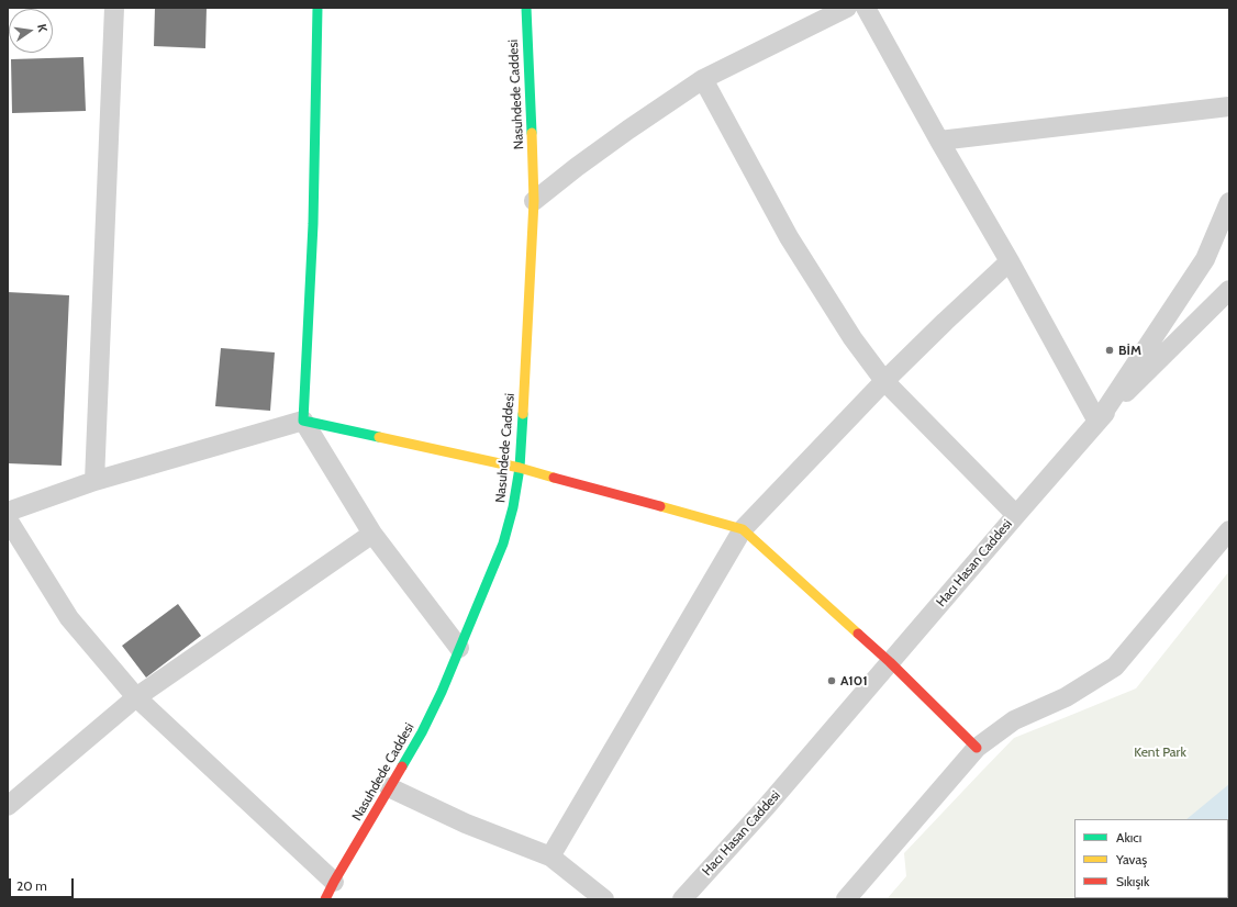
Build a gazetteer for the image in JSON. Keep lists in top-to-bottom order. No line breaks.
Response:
{"streets":{"street":["Nasuhdede Caddesi","Hacı Hasan Caddesi"]},"parks":["Kent Park"],"places":["BİM","A101"],"legend":["Akıcı","Yavaş","Sıkışık"],"scale_bar":"20 m","north":"right"}
